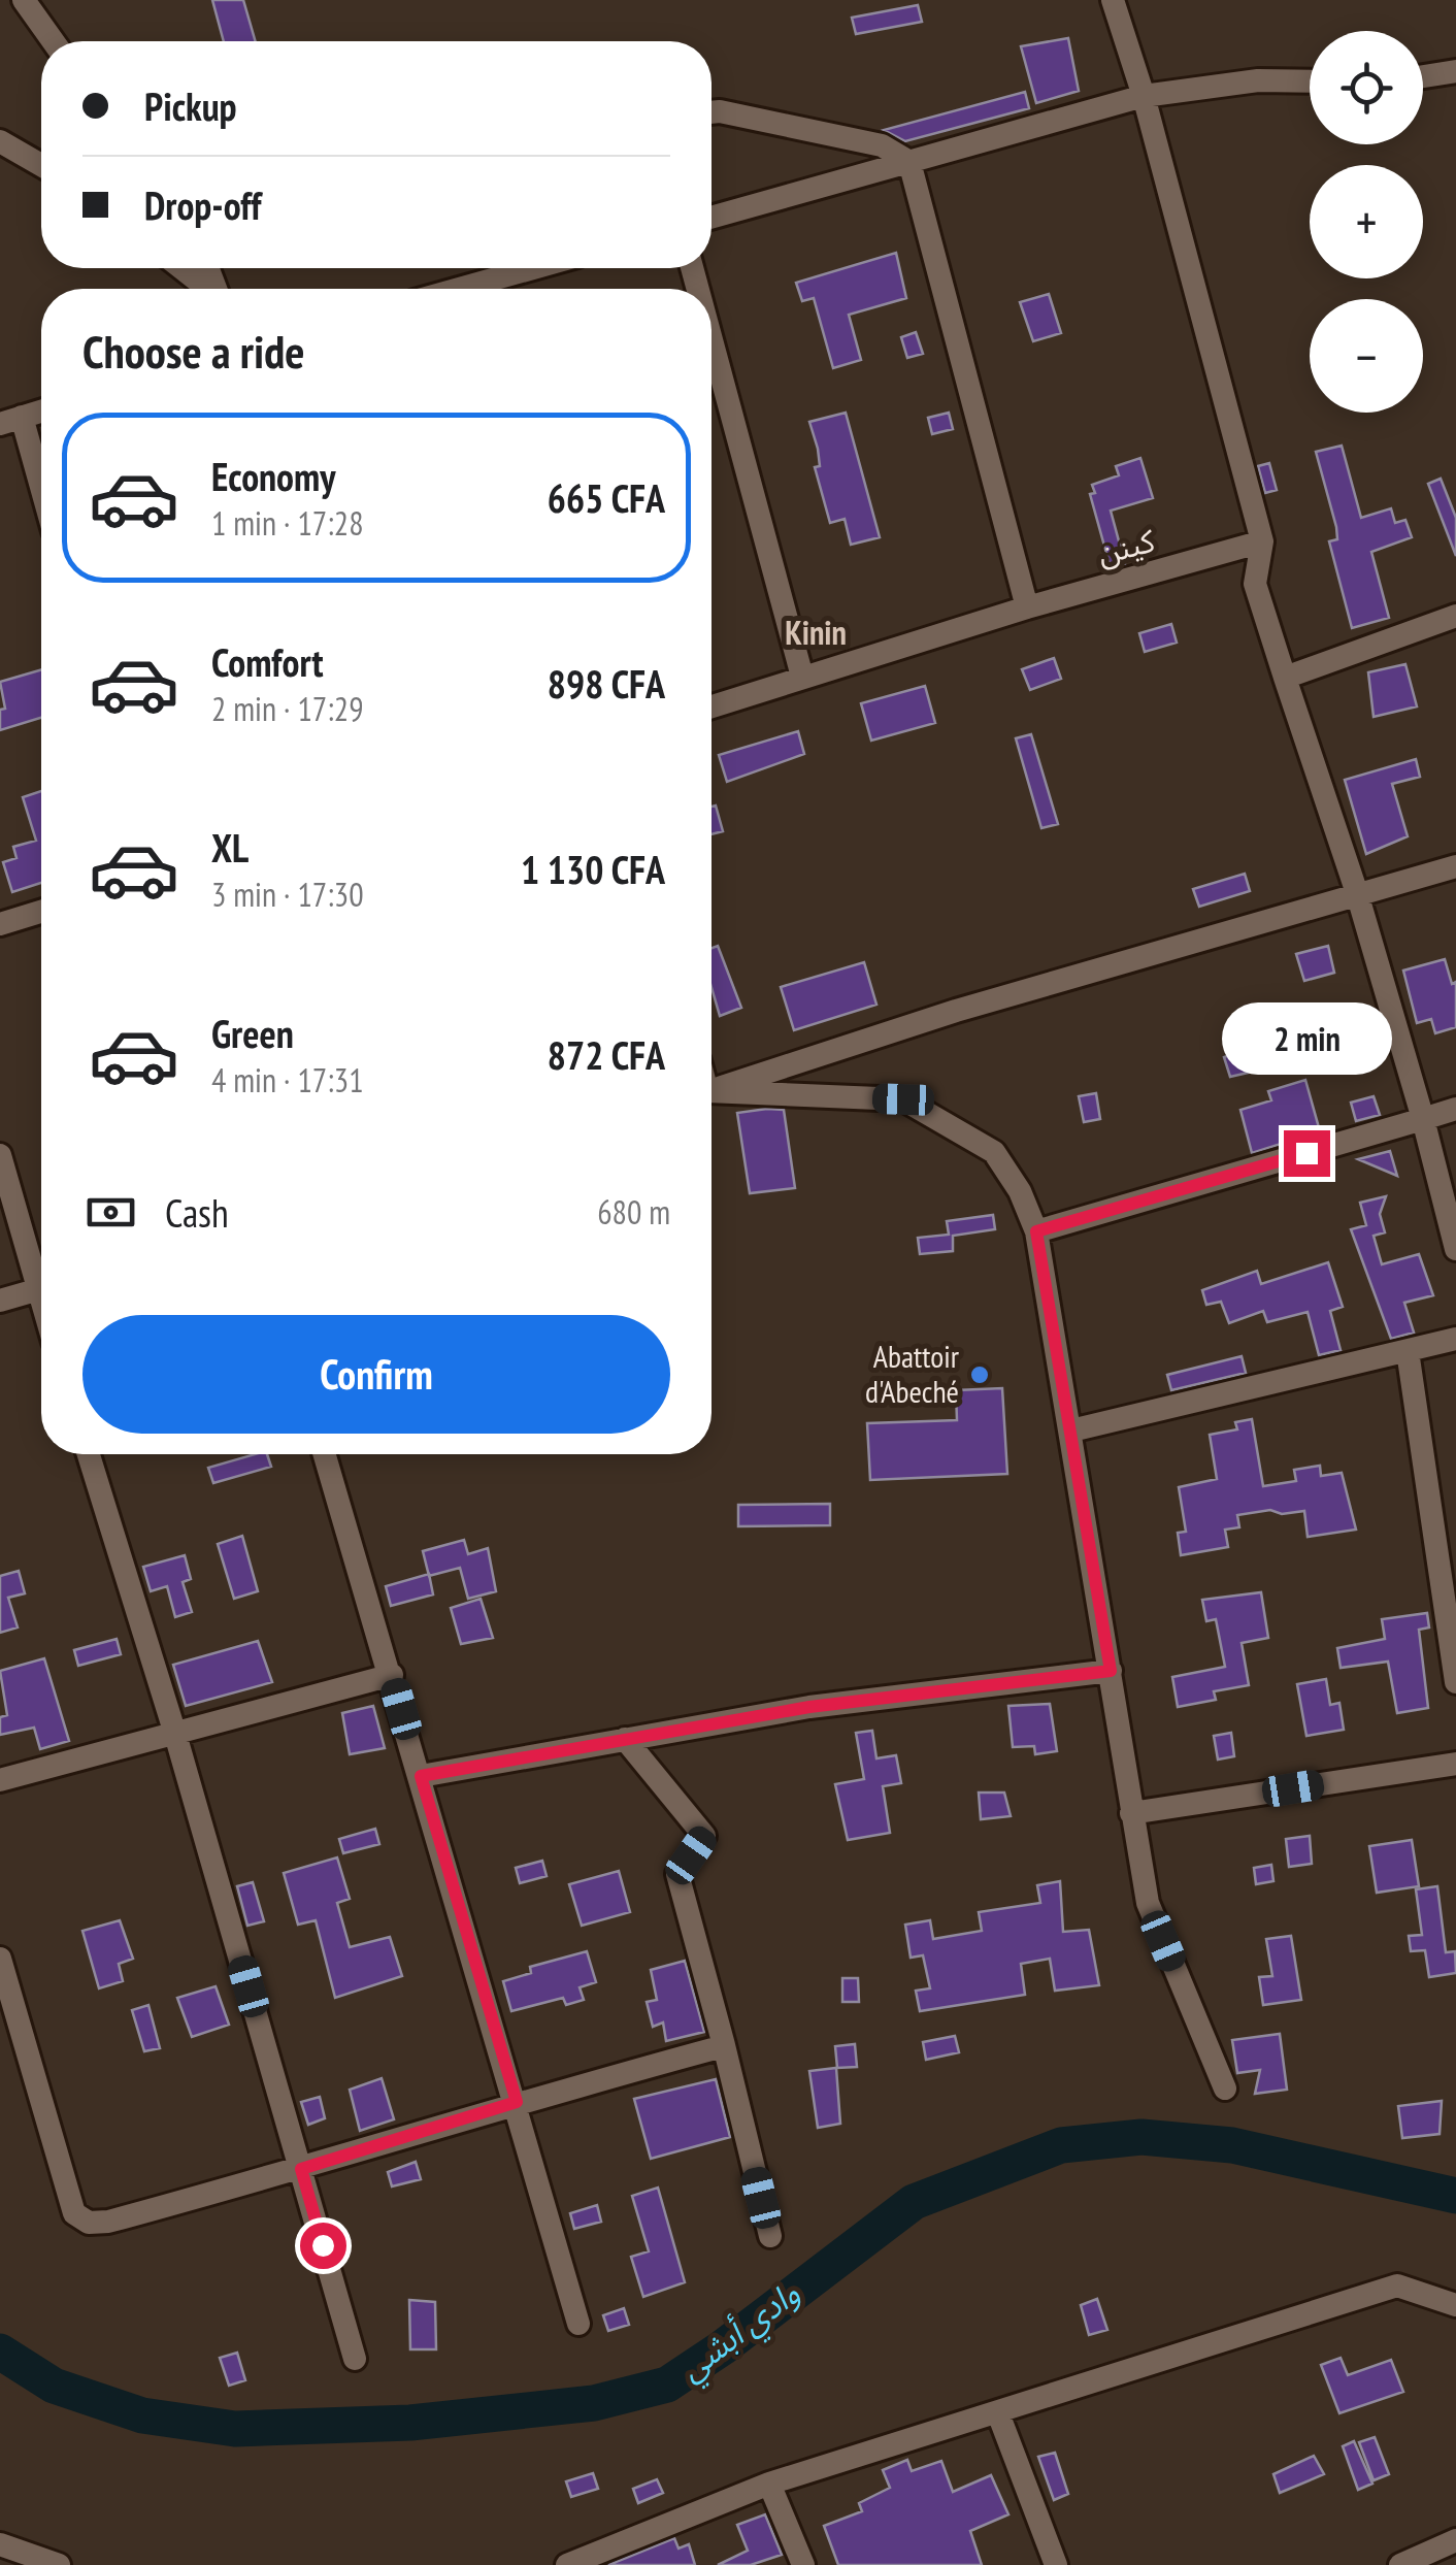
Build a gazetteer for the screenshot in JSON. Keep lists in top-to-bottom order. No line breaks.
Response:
{"streets":{"street":["كينن"]},"districts":["Kinin"],"water":["وادي أبشي"],"places":["Abattoir d'Abeché"],"page":{"map_buttons":["+","−"],"banner":["Pickup","Drop-off"],"heading":"Choose a ride","list":[{"name":"Economy","note":"1 min · 17:28","value":"665 CFA"},{"name":"Comfort","note":"2 min · 17:29","value":"898 CFA"},{"name":"XL","note":"3 min · 17:30","value":"1 130 CFA"},{"name":"Green","note":"4 min · 17:31","value":"872 CFA"}],"bubble":"2 min","pay":["Cash","680 m"],"buttons":"Confirm"}}
